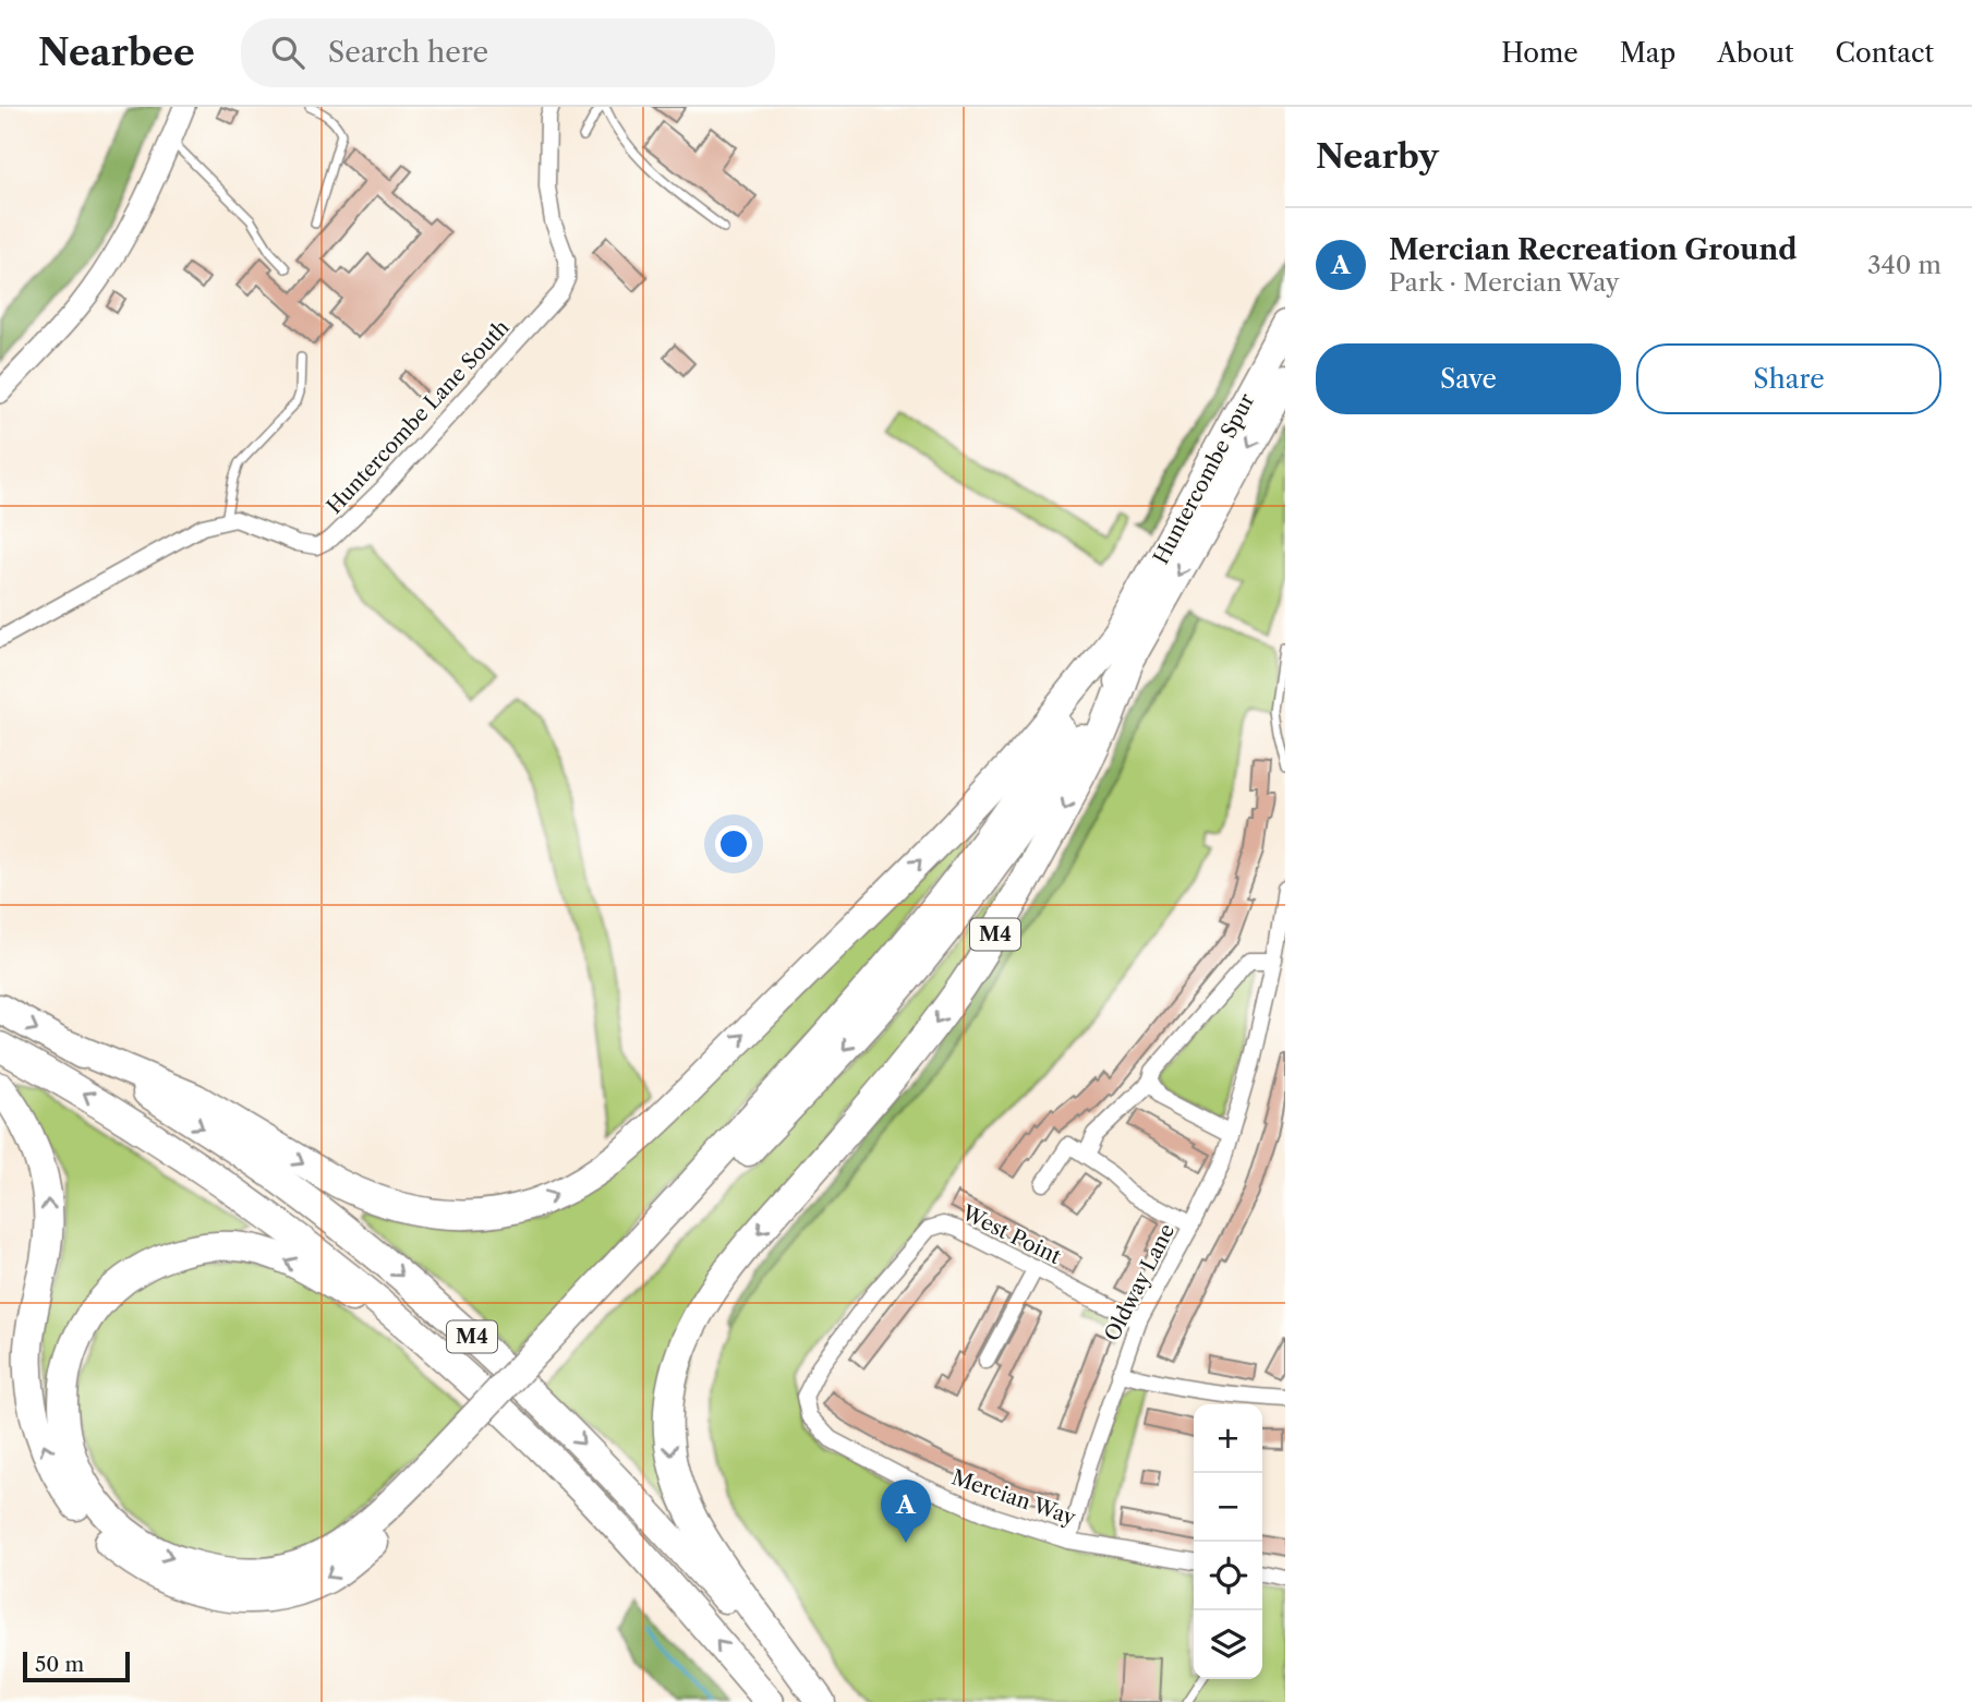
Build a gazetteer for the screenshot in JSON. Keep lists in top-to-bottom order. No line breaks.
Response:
{"streets":{"highway":["Huntercombe Spur","M4"],"street":["Huntercombe Lane South","West Point","Oldway Lane","Mercian Way"]},"crossings":[["Huntercombe Spur","M4"],["West Point","Oldway Lane"],["West Point","Mercian Way"],["Oldway Lane","Mercian Way"]],"scale_bar":"50 m","page":{"header":"Nearbee","search":"Search here","nav":["Home","Map","About","Contact"],"heading":"Nearby","list":[{"mark":"A","name":"Mercian Recreation Ground","note":"Park · Mercian Way","value":"340 m"}],"buttons":["Save","Share"],"map_buttons":["+","−"],"pins":"A","scale":"50 m"}}
